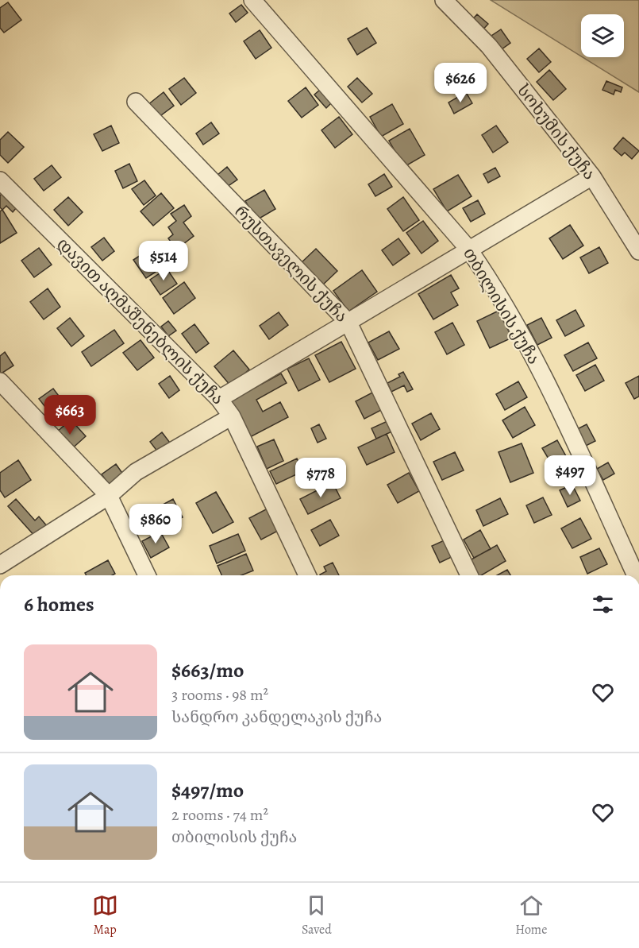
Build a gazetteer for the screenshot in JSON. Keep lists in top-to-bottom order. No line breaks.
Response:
{"streets":{"street":["სოხუმის ქუჩა","რუსთაველის ქუჩა","თბილისის ქუჩა","დავით აღმაშენებლის ქუჩა"]},"page":{"price":["$626","$514","$663","$497","$778","$860"],"heading":"6 homes","list":[{"name":"$663/mo","note":"3 rooms · 98 m² · სანდრო კანდელაკის ქუჩა"},{"name":"$497/mo","note":"2 rooms · 74 m² · თბილისის ქუჩა"}],"tabs":["Map","Saved","Home"]}}
